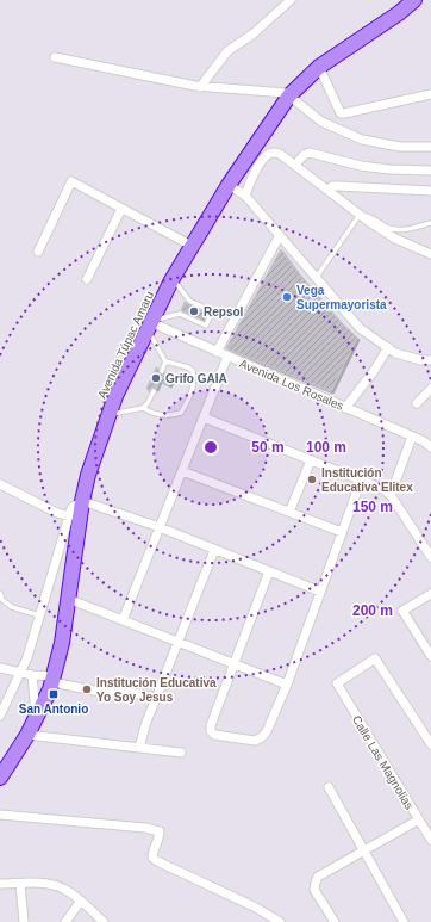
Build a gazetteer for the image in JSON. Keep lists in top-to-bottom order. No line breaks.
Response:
{"streets":{"highway":["Avenida Túpac Amaru"],"street":["Avenida Los Rosales","Calle Las Magnolias"]},"crossings":[["Avenida Túpac Amaru","Avenida Los Rosales"]],"places":{"other":["Vega Supermayorista","Repsol","Grifo GAIA","Institución Educativa Elitex","Institución Educativa Yo Soy Jesus"],"transit":["San Antonio"]},"rings":["50 m","100 m","150 m","200 m"]}
